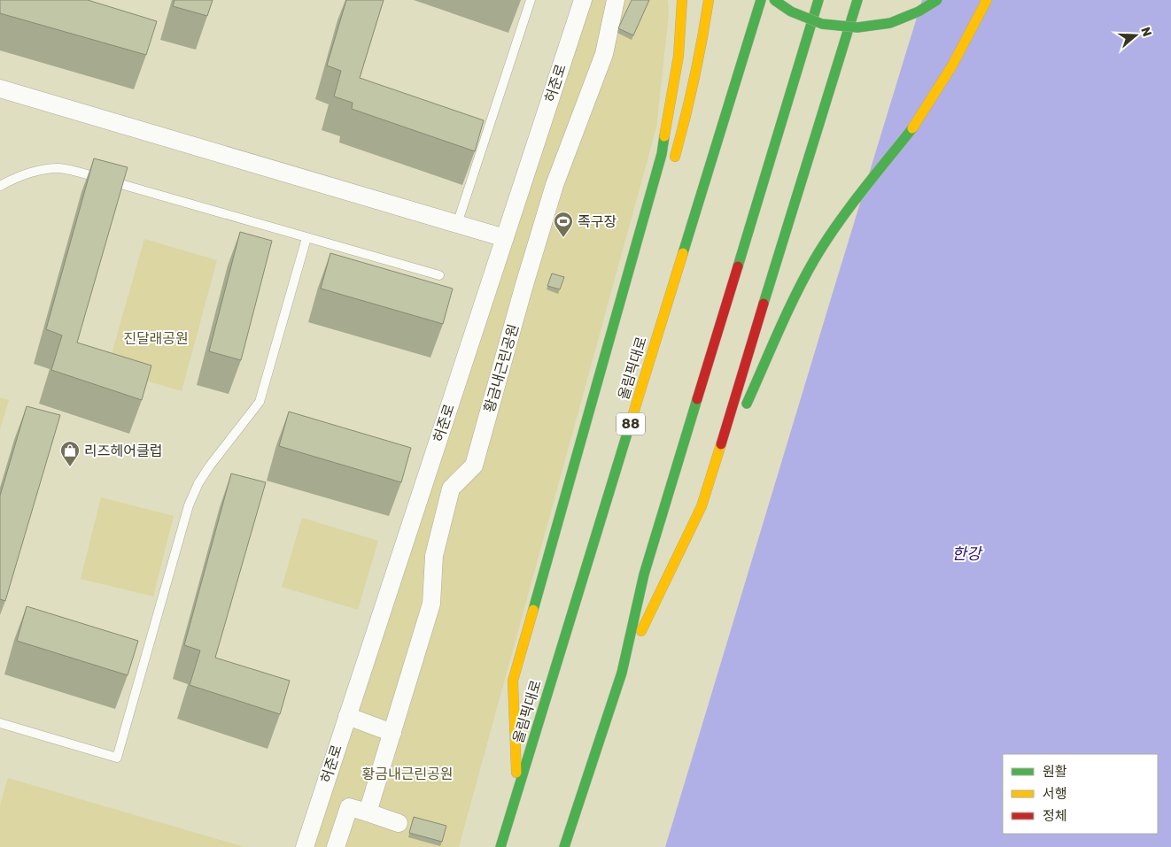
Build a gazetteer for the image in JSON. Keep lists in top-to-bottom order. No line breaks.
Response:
{"streets":{"highway":["올림픽대로","88"],"street":["허준로","황금내근린공원"]},"water":["한강"],"parks":["진달래공원","황금내근린공원"],"places":{"sports":["족구장"],"shop":["리즈헤어클럽"]},"legend":["원활","서행","정체"],"north":"right"}
